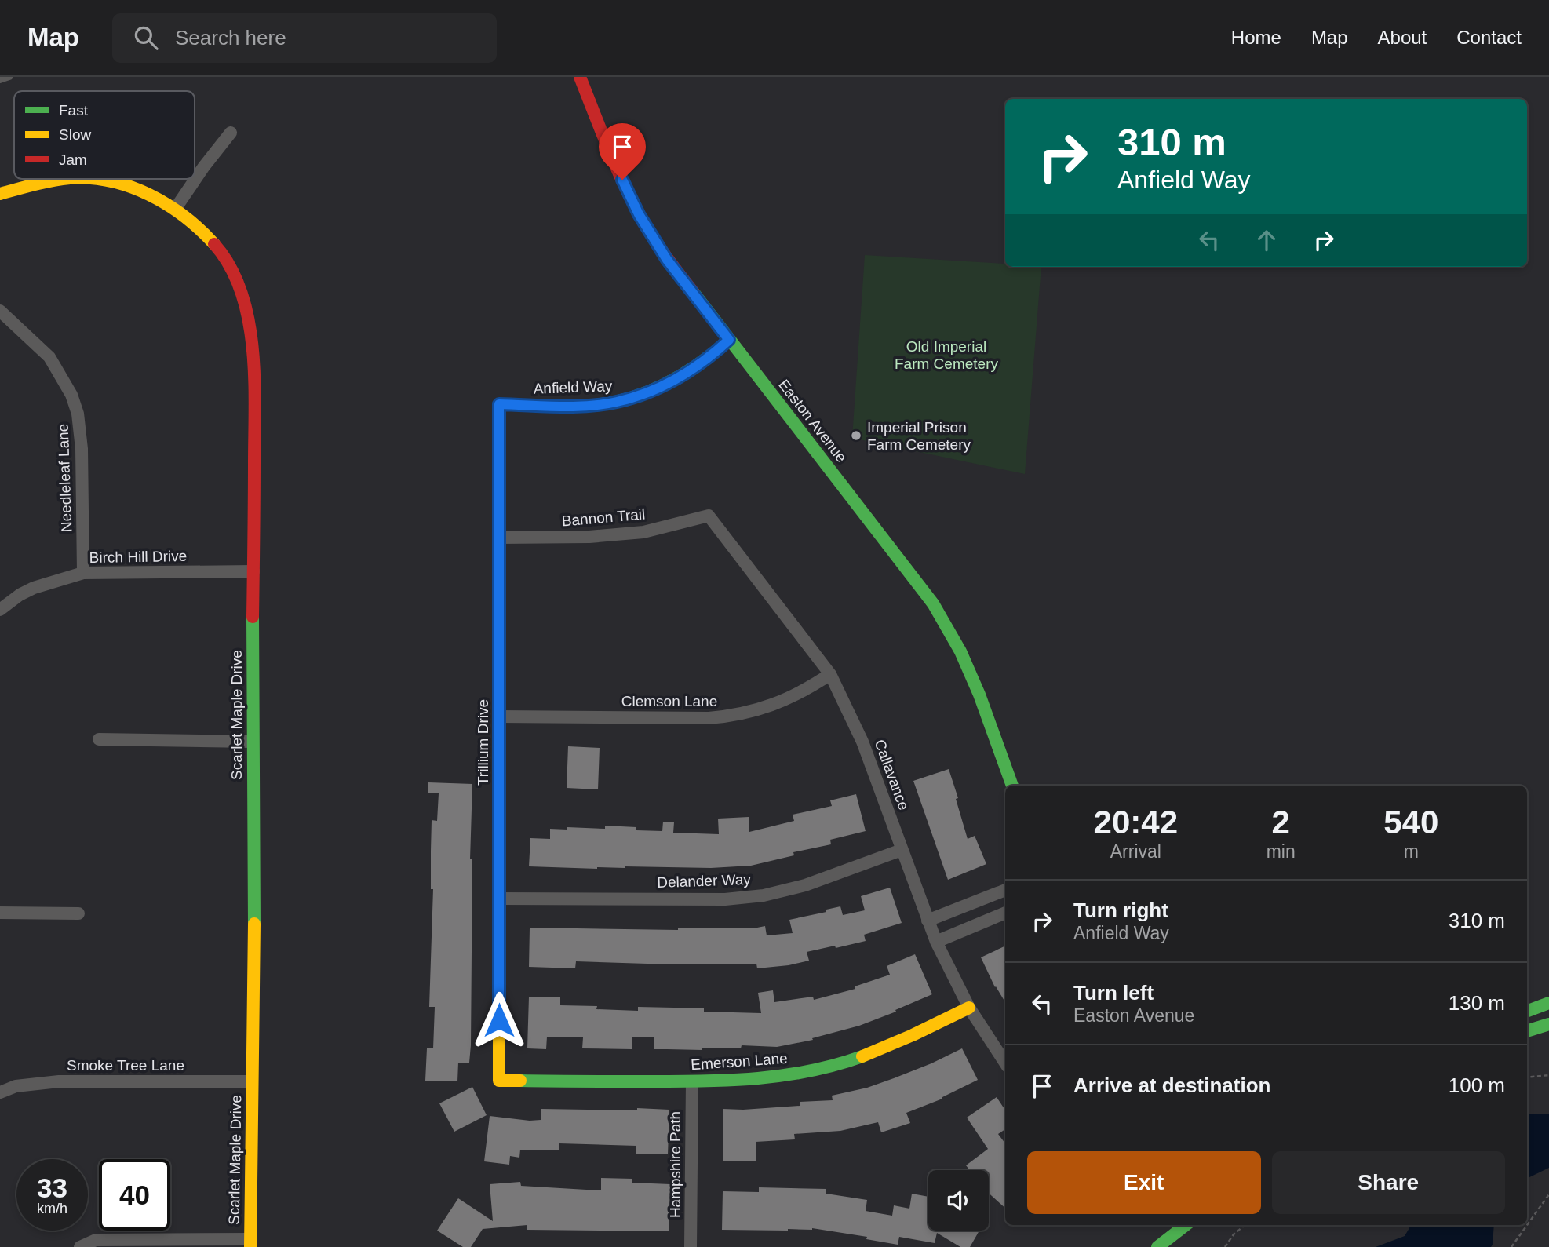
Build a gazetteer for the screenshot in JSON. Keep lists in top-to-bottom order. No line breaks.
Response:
{"streets":{"street":["Anfield Way","Easton Avenue","Needleleaf Lane","Bannon Trail","Birch Hill Drive","Clemson Lane","Scarlet Maple Drive","Trillium Drive","Callavance","Delander Way","Emerson Lane","Smoke Tree Lane","Hampshire Path"]},"crossings":[["Anfield Way","Easton Avenue"],["Anfield Way","Trillium Drive"],["Needleleaf Lane","Birch Hill Drive"],["Bannon Trail","Trillium Drive"],["Bannon Trail","Callavance"],["Birch Hill Drive","Scarlet Maple Drive"],["Clemson Lane","Trillium Drive"],["Clemson Lane","Callavance"],["Scarlet Maple Drive","Smoke Tree Lane"],["Trillium Drive","Delander Way"],["Trillium Drive","Emerson Lane"],["Callavance","Delander Way"],["Callavance","Emerson Lane"],["Emerson Lane","Hampshire Path"]],"parks":["Old Imperial Farm Cemetery"],"places":["Imperial Prison Farm Cemetery"],"legend":["Fast","Slow","Jam"],"page":{"header":"Map","search":"Search here","nav":["Home","Map","About","Contact"],"turn":["310 m","Anfield Way"],"eta":["20:42","Arrival","2","min","540","m"],"list":[{"name":"Turn right","note":"Anfield Way","value":"310 m"},{"name":"Turn left","note":"Easton Avenue","value":"130 m"},{"name":"Arrive at destination","value":"100 m"}],"buttons":["Exit","Share"],"speed":"33 km/h","limit":"40"}}
